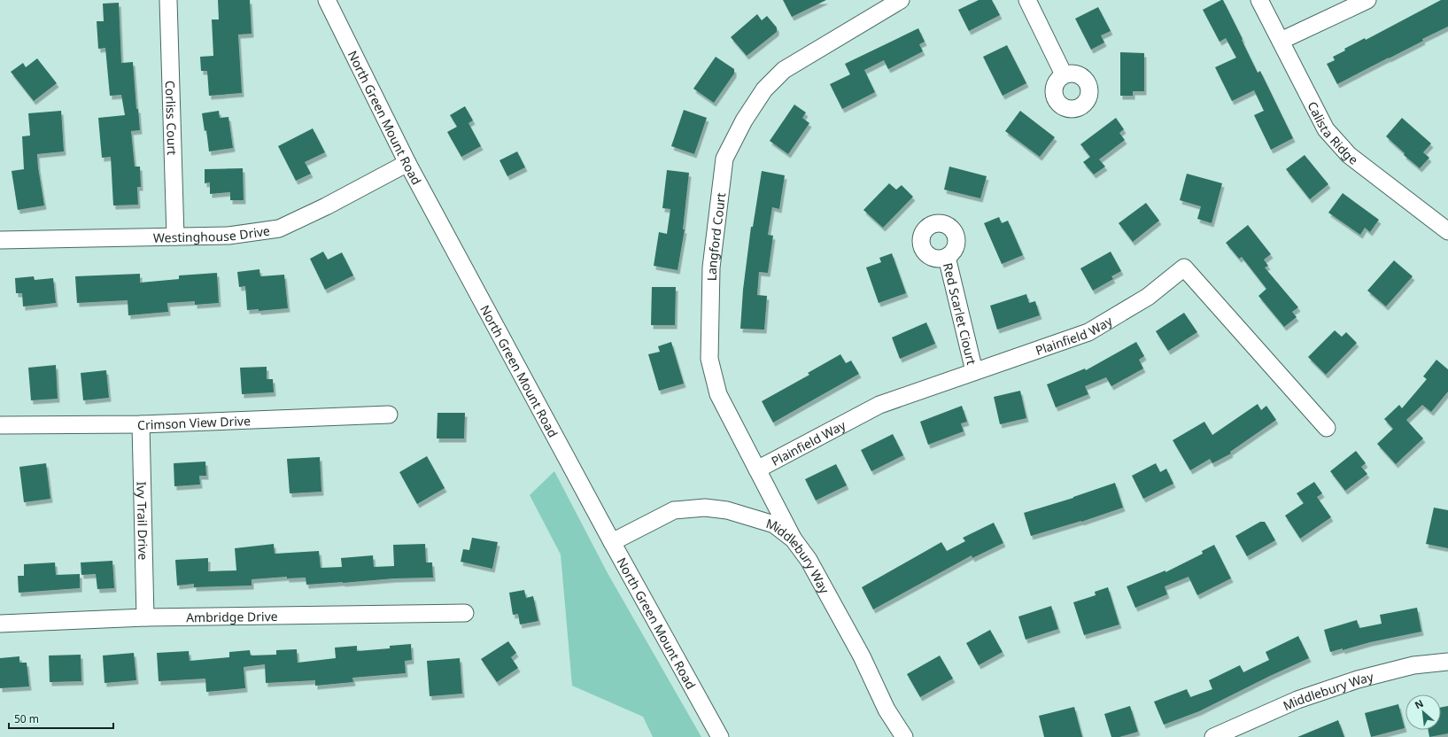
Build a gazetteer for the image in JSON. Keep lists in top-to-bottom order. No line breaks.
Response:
{"streets":{"street":["North Green Mount Road","Corliss Court","Calista Ridge","Westinghouse Drive","Langford Court","Red Scarlet Ciourt","Plainfield Way","Crimson View Drive","Ivy Trail Drive","Middlebury Way","Ambridge Drive"]},"crossings":[["North Green Mount Road","Westinghouse Drive"],["North Green Mount Road","Middlebury Way"],["Corliss Court","Westinghouse Drive"],["Langford Court","Plainfield Way"],["Langford Court","Middlebury Way"],["Red Scarlet Ciourt","Plainfield Way"],["Crimson View Drive","Ivy Trail Drive"],["Ivy Trail Drive","Ambridge Drive"]],"scale_bar":"50 m","north":"top left"}
